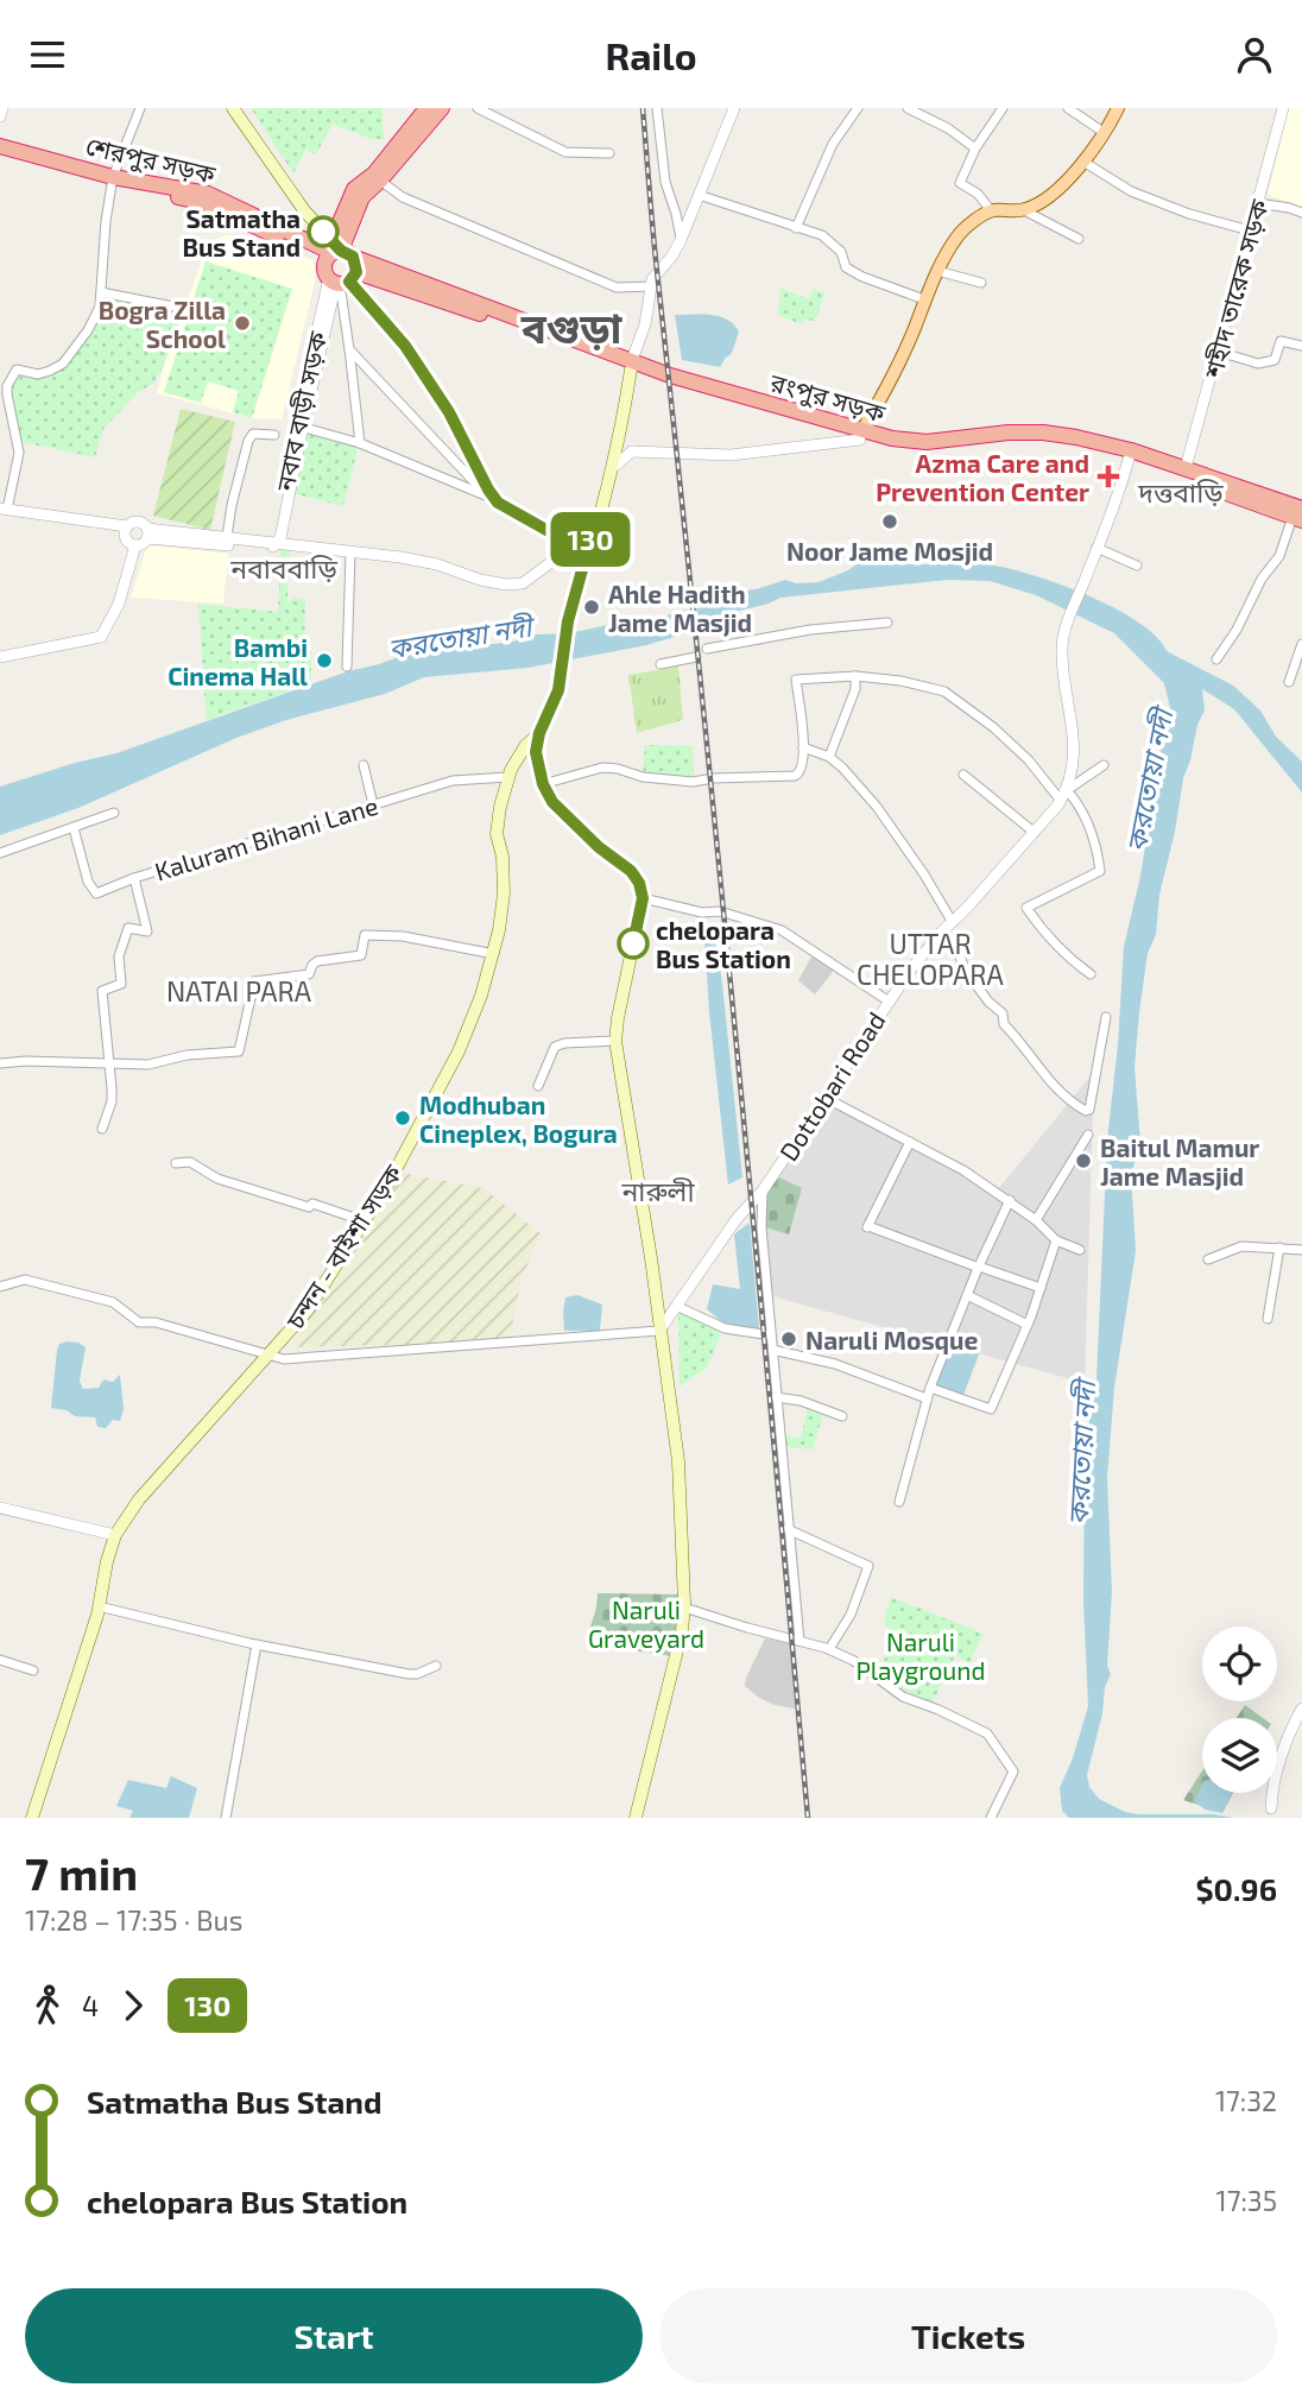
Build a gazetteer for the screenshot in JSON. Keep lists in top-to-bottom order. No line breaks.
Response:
{"streets":{"highway":["শেরপুর সড়ক","রংপুর সড়ক"],"main road":["চন্দন - বাইশা সড়ক"],"street":["শহীদ তারেক সড়ক","নবাব বাড়ী সড়ক","Kaluram Bihani Lane","Dottobari Road"]},"crossings":[["শেরপুর সড়ক","রংপুর সড়ক"],["শেরপুর সড়ক","নবাব বাড়ী সড়ক"],["শহীদ তারেক সড়ক","রংপুর সড়ক"],["রংপুর সড়ক","নবাব বাড়ী সড়ক"],["Kaluram Bihani Lane","চন্দন - বাইশা সড়ক"]],"districts":["বগুড়া","দত্তবাড়ি","নবাববাড়ি","UTTAR CHELOPARA","NATAI PARA","নারুলী"],"water":["করতোয়া নদী"],"parks":["Naruli Graveyard","Naruli Playground"],"places":{"other":["Satmatha Bus Stand","Bogra Zilla School","Noor Jame Mosjid","Ahle Hadith Jame Masjid","Bambi Cinema Hall","chelopara Bus Station","Modhuban Cineplex, Bogura","Baitul Mamur Jame Masjid","Naruli Mosque"],"health":["Azma Care and Prevention Center"]},"lines":["bus line 130"],"page":{"header":"Railo","on_map":"130","heading":["7 min","17:28 – 17:35 · Bus","$0.96"],"legs":["4","130"],"list":[{"name":"Satmatha Bus Stand","value":"17:32"},{"name":"chelopara Bus Station","value":"17:35"}],"buttons":["Start","Tickets"]}}
